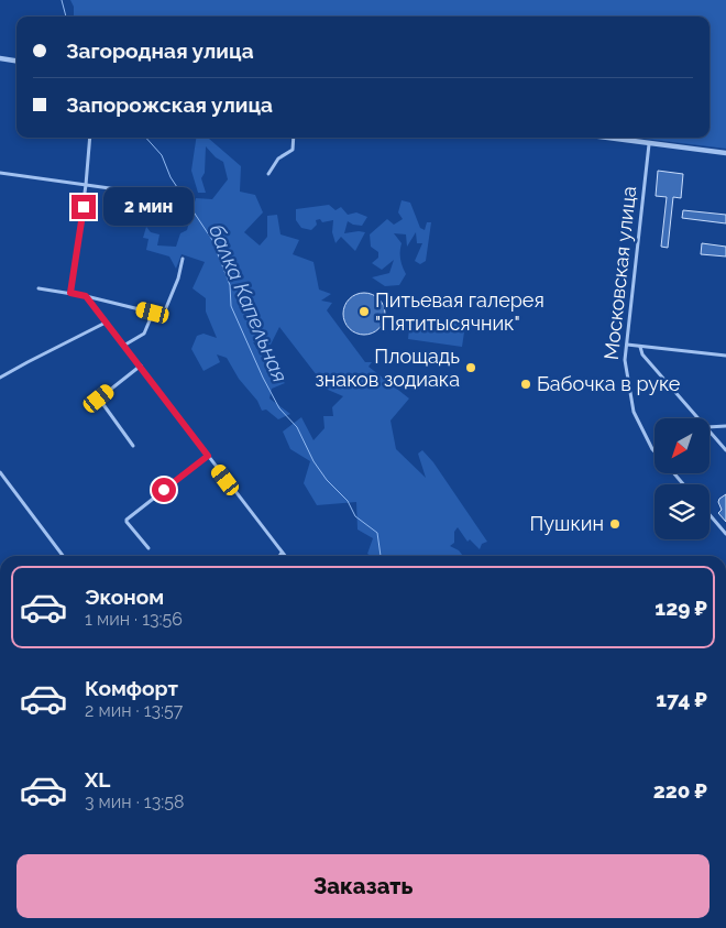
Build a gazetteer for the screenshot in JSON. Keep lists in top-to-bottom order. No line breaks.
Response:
{"streets":{"street":["Московская улица"]},"water":["балка Капельная"],"places":["Питьевая галерея \"Пятитысячник\"","Площадь знаков зодиака","Бабочка в руке","Пушкин"],"north":"bottom left","page":{"banner":["Загородная улица","Запорожская улица"],"bubble":"2 мин","list":[{"name":"Эконом","note":"1 мин · 13:56","value":"129 ₽"},{"name":"Комфорт","note":"2 мин · 13:57","value":"174 ₽"},{"name":"XL","note":"3 мин · 13:58","value":"220 ₽"}],"buttons":"Заказать"}}
